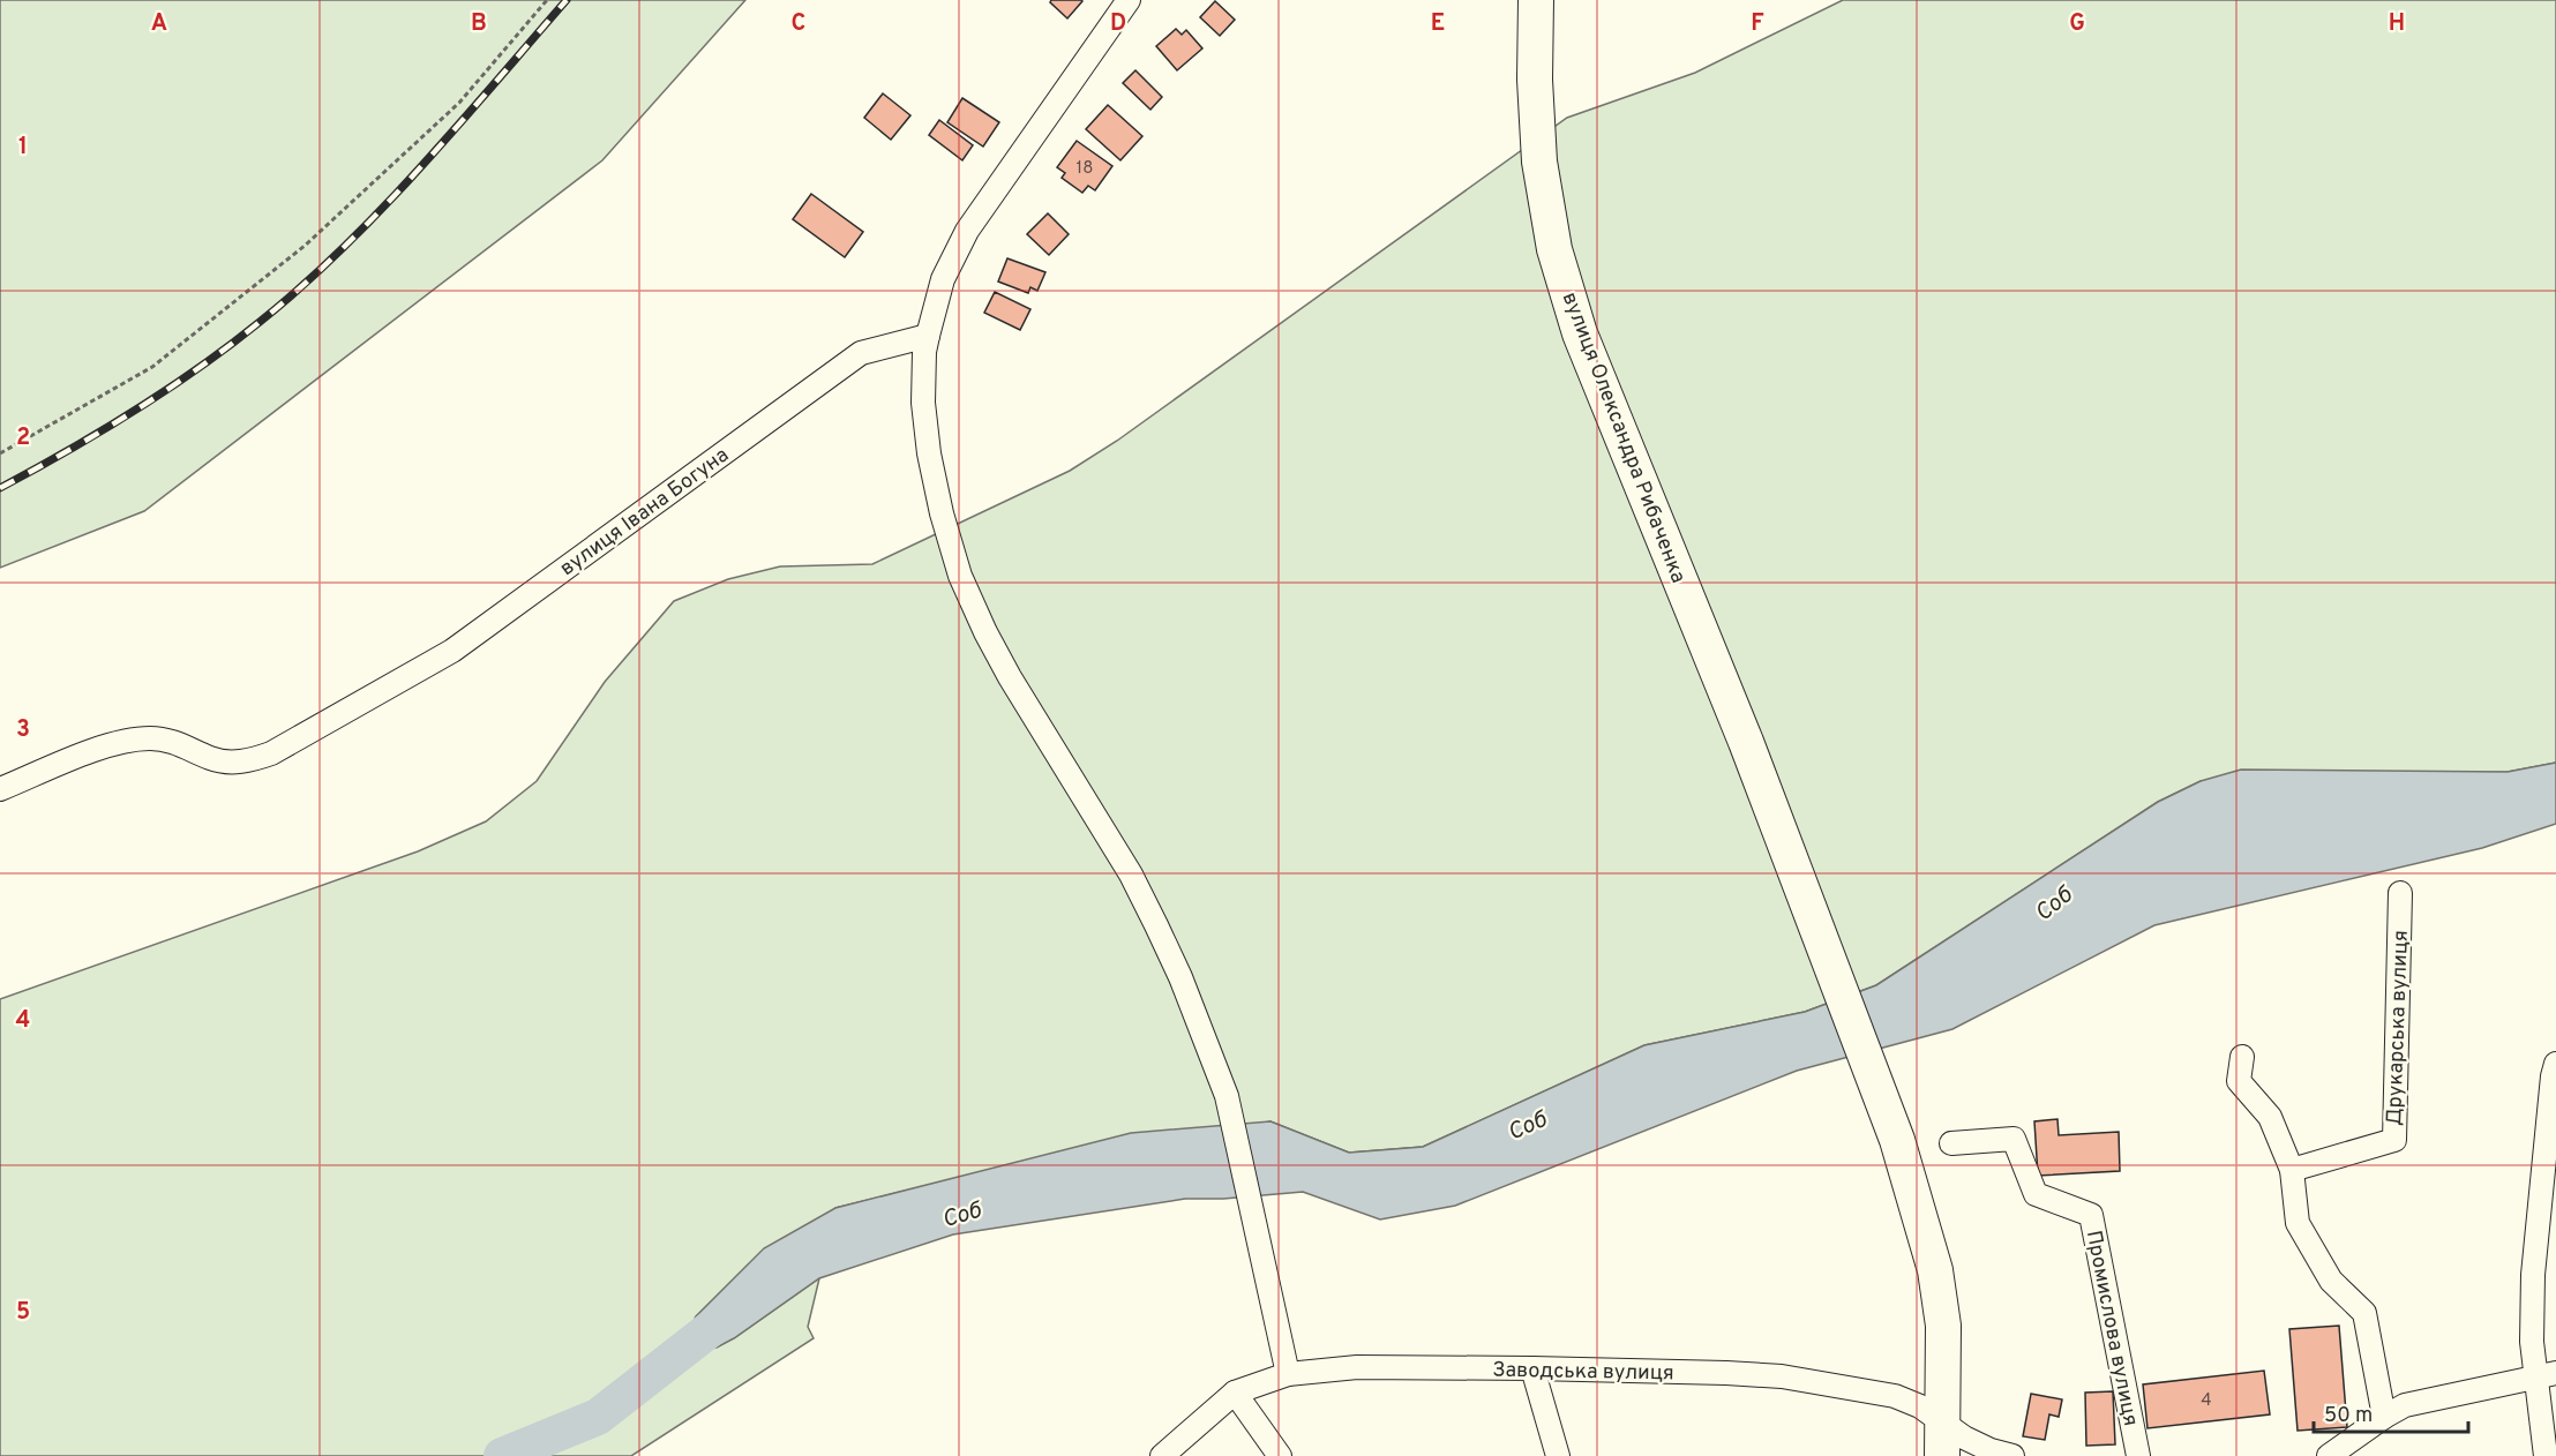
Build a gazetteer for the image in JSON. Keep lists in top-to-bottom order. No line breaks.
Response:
{"streets":{"highway":["вулиця Олександра Рибаченка"],"street":["вулиця Івана Богуна","Друкарська вулиця","Промислова вулиця","Заводська вулиця"]},"crossings":[["вулиця Олександра Рибаченка","Заводська вулиця"]],"water":["Соб"],"house_numbers":["18","4"],"scale_bar":"50 m","grid":{"columns":["A","B","C","D","E","F","G","H"],"rows":["1","2","3","4","5"]}}
